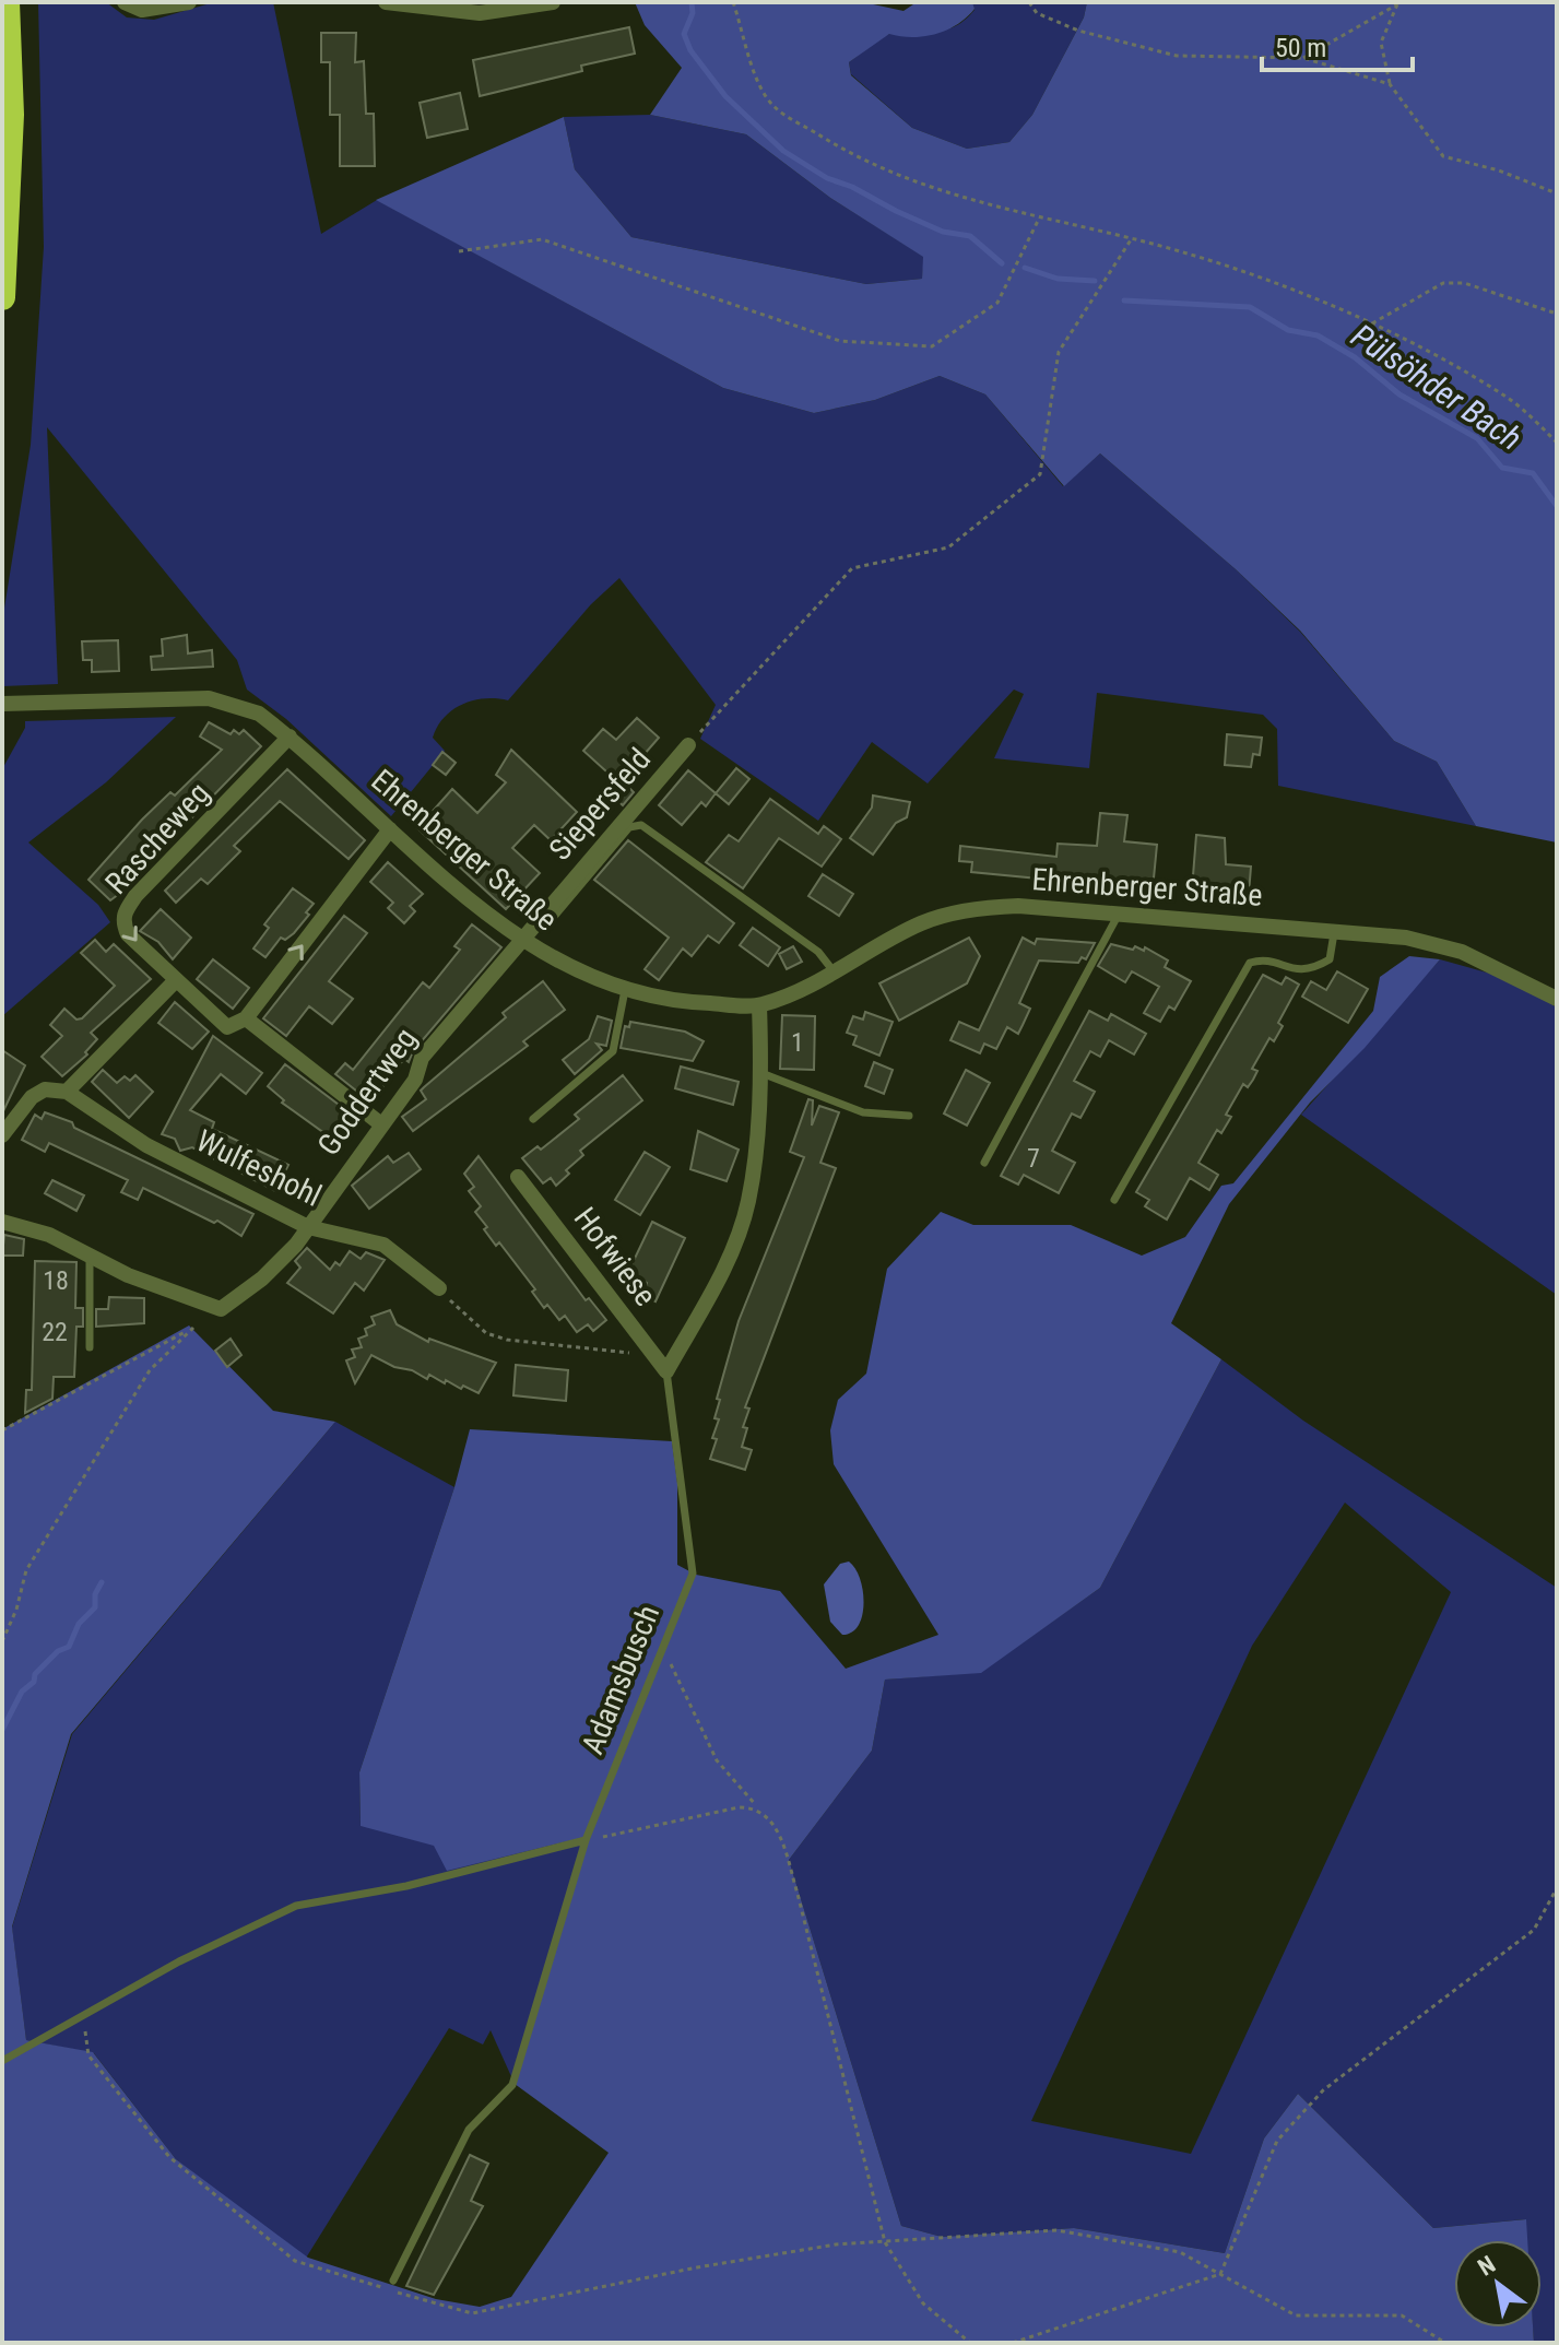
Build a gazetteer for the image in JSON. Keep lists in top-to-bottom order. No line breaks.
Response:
{"streets":{"street":["Siepersfeld","Rascheweg","Ehrenberger Straße","Goddertweg","Wulfeshohl","Hofwiese"],"lane":["Adamsbusch"]},"crossings":[["Siepersfeld","Ehrenberger Straße"],["Siepersfeld","Goddertweg"],["Rascheweg","Ehrenberger Straße"],["Rascheweg","Goddertweg"],["Ehrenberger Straße","Goddertweg"],["Goddertweg","Wulfeshohl"],["Hofwiese","Adamsbusch"]],"one_way":["Rascheweg"],"water":["Pülsöhder Bach"],"house_numbers":["1","7","18","22"],"scale_bar":"50 m","north":"top left"}
